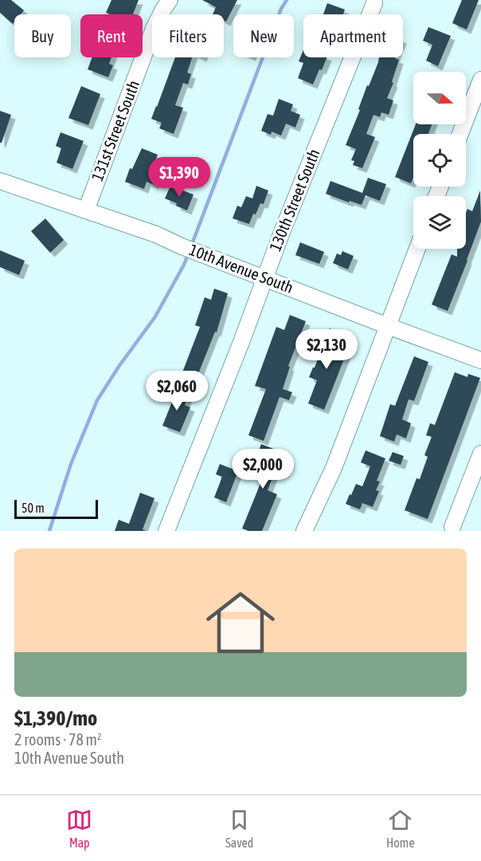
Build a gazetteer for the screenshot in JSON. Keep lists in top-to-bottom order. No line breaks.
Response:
{"streets":{"street":["131st Street South","130th Street South","10th Avenue South"]},"crossings":[["131st Street South","10th Avenue South"],["130th Street South","10th Avenue South"]],"scale_bar":"50 m","north":"right","page":{"chip":["Buy","Rent","Filters","New","Apartment"],"price":["$1,390","$2,130","$2,060","$2,000"],"scale":"50 m","list":[{"name":"$1,390/mo","note":"2 rooms · 78 m² · 10th Avenue South"}],"tabs":["Map","Saved","Home"]}}
